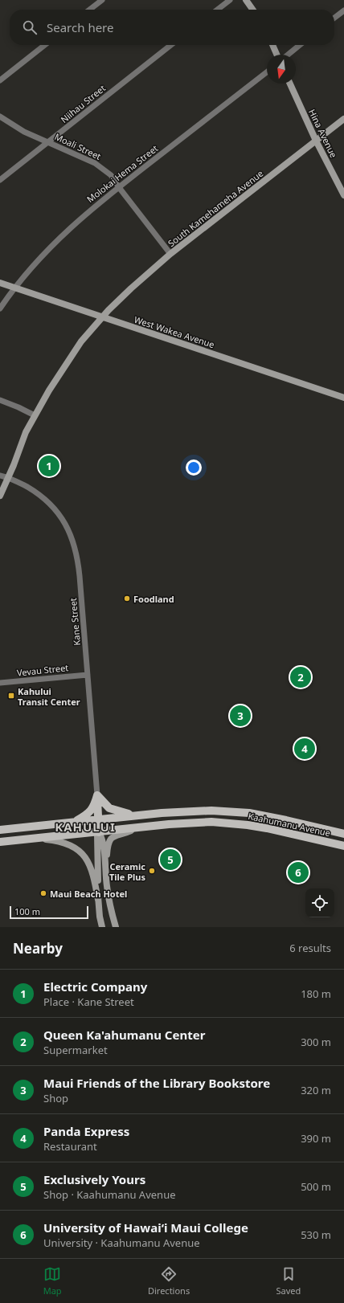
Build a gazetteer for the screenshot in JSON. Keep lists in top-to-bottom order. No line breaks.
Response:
{"streets":{"main road":["Kaahumanu Avenue"],"street":["Niihau Street","Hina Avenue","Moali Street","Molokai Hema Street","South Kamehameha Avenue","West Wakea Avenue","Kane Street","Vevau Street"]},"crossings":[["Niihau Street","Moali Street"],["Hina Avenue","South Kamehameha Avenue"],["Moali Street","Molokai Hema Street"],["Moali Street","South Kamehameha Avenue"],["Molokai Hema Street","West Wakea Avenue"],["South Kamehameha Avenue","West Wakea Avenue"],["South Kamehameha Avenue","Kane Street"],["Kane Street","Vevau Street"]],"districts":["KAHULUI"],"places":{"other":["Foodland","Ceramic Tile Plus","Maui Beach Hotel"],"transit":["Kahului Transit Center"]},"scale_bar":"100 m","north":"bottom","page":{"search":"Search here","pins":["1","2","3","4","5","6"],"scale":"100 m","heading":["Nearby","6 results"],"list":[{"mark":"1","name":"Electric Company","note":"Place · Kane Street","value":"180 m"},{"mark":"2","name":"Queen Ka'ahumanu Center","note":"Supermarket","value":"300 m"},{"mark":"3","name":"Maui Friends of the Library Bookstore","note":"Shop","value":"320 m"},{"mark":"4","name":"Panda Express","note":"Restaurant","value":"390 m"},{"mark":"5","name":"Exclusively Yours","note":"Shop · Kaahumanu Avenue","value":"500 m"},{"mark":"6","name":"University of Hawai‘i Maui College","note":"University · Kaahumanu Avenue","value":"530 m"}],"nav":["Map","Directions","Saved"]}}
